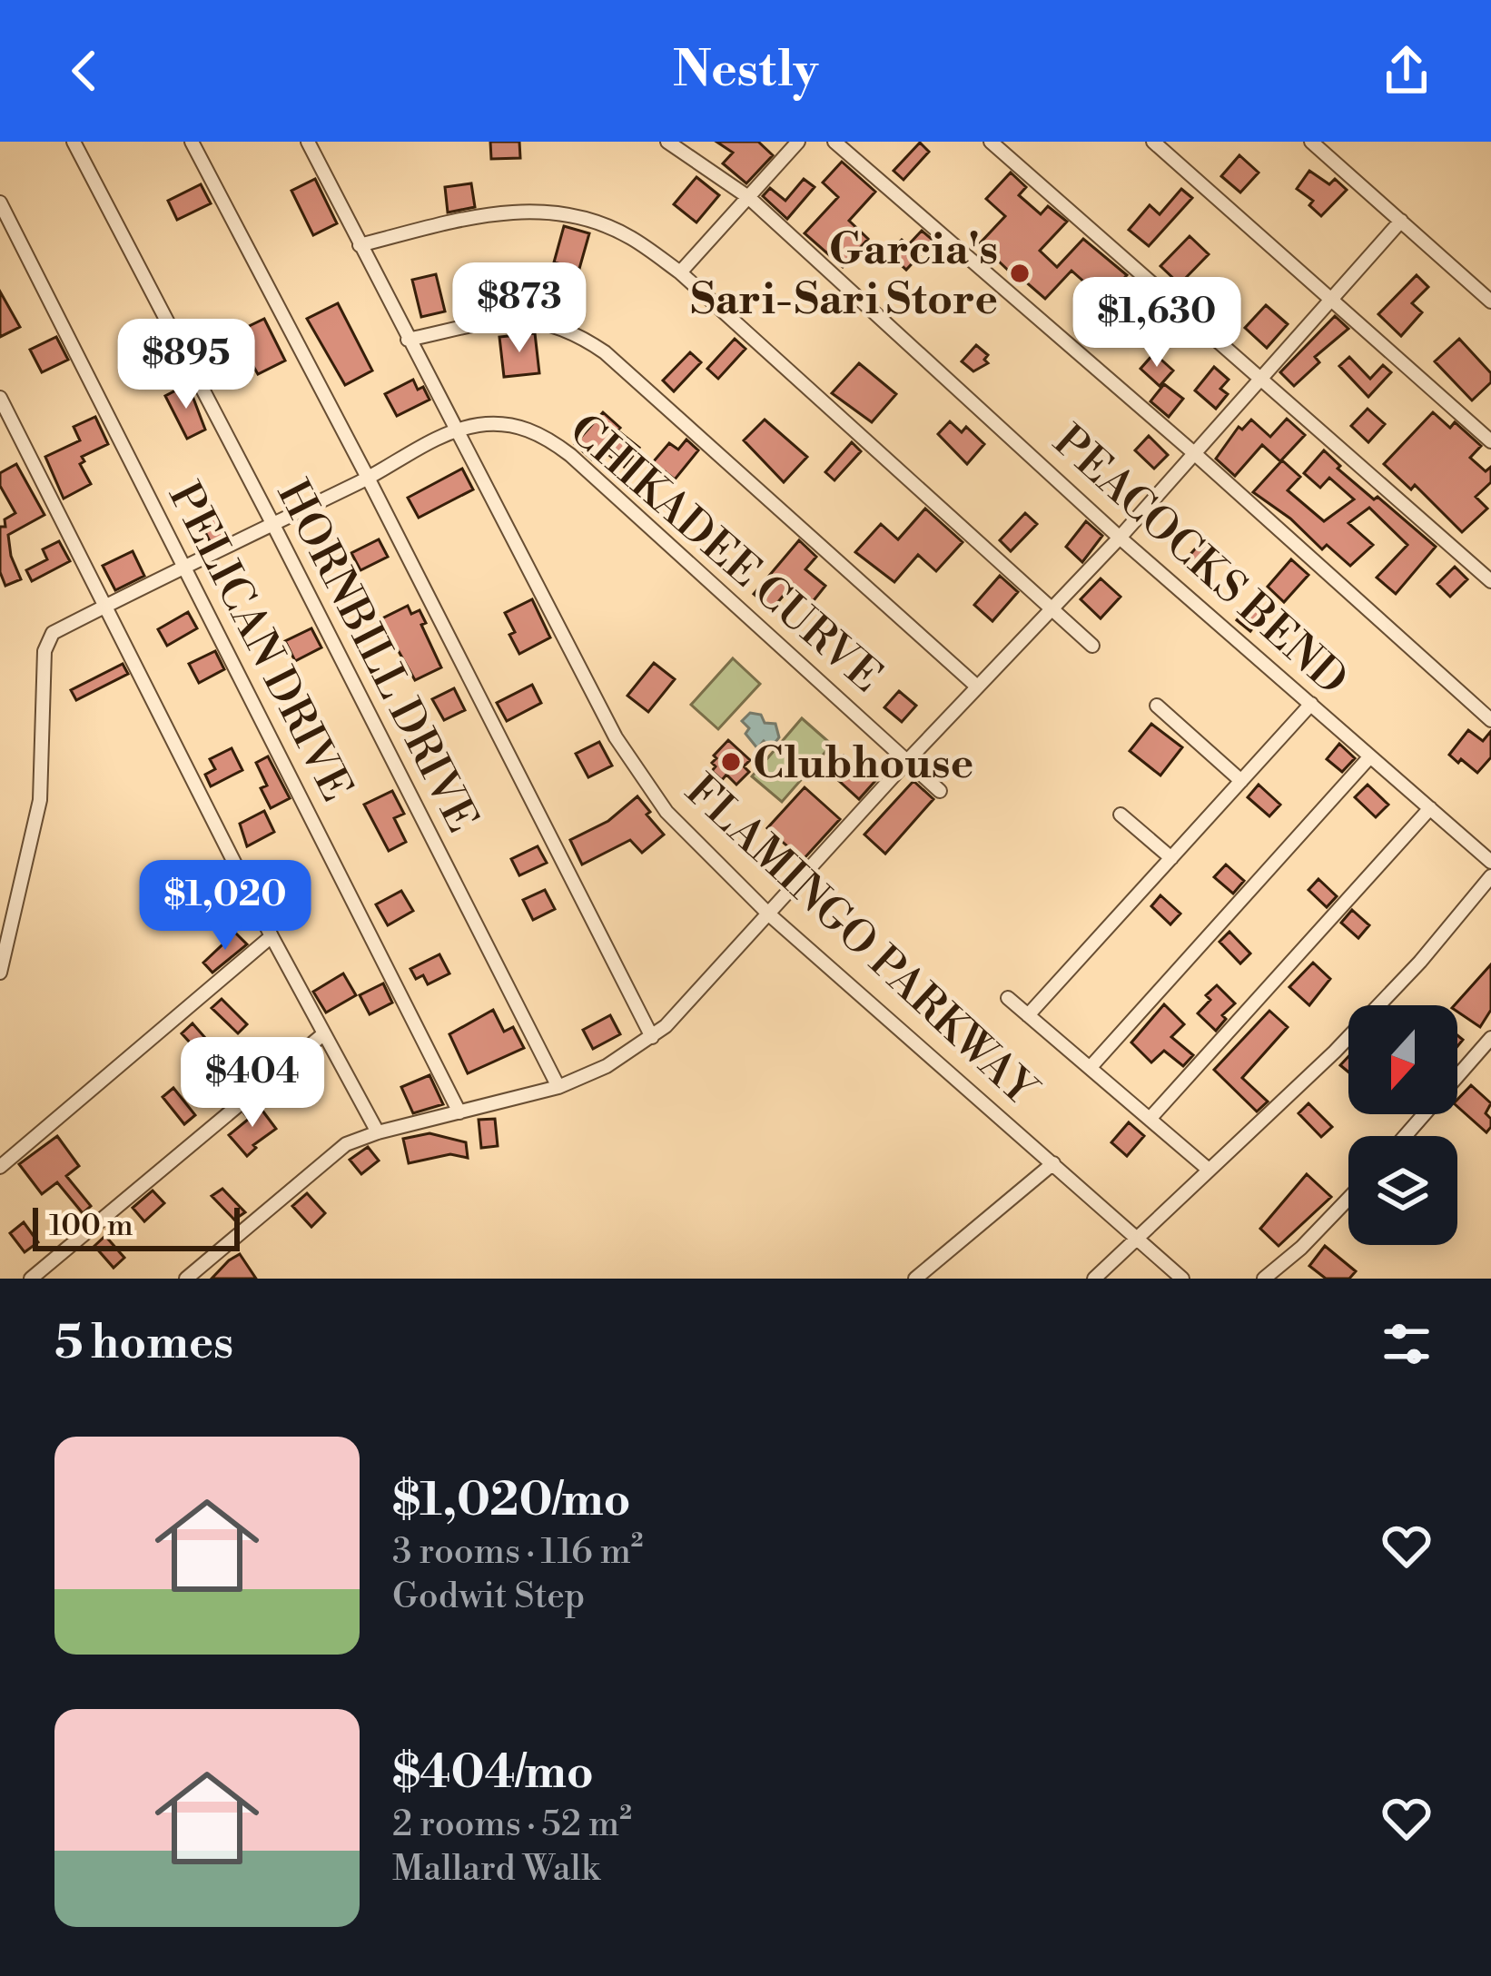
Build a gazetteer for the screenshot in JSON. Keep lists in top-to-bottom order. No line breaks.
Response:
{"streets":{"street":["CHIKADEE CURVE","PEACOCKS BEND","PELICAN DRIVE","HORNBILL DRIVE","FLAMINGO PARKWAY"]},"crossings":[["CHIKADEE CURVE","PELICAN DRIVE"],["CHIKADEE CURVE","HORNBILL DRIVE"],["CHIKADEE CURVE","FLAMINGO PARKWAY"]],"places":["Garcia's Sari-Sari Store","Clubhouse"],"scale_bar":"100 m","north":"bottom","page":{"header":"Nestly","price":["$873","$1,630","$895","$1,020","$404"],"scale":"100 m","heading":"5 homes","list":[{"name":"$1,020/mo","note":"3 rooms · 116 m² · Godwit Step"},{"name":"$404/mo","note":"2 rooms · 52 m² · Mallard Walk"}]}}
